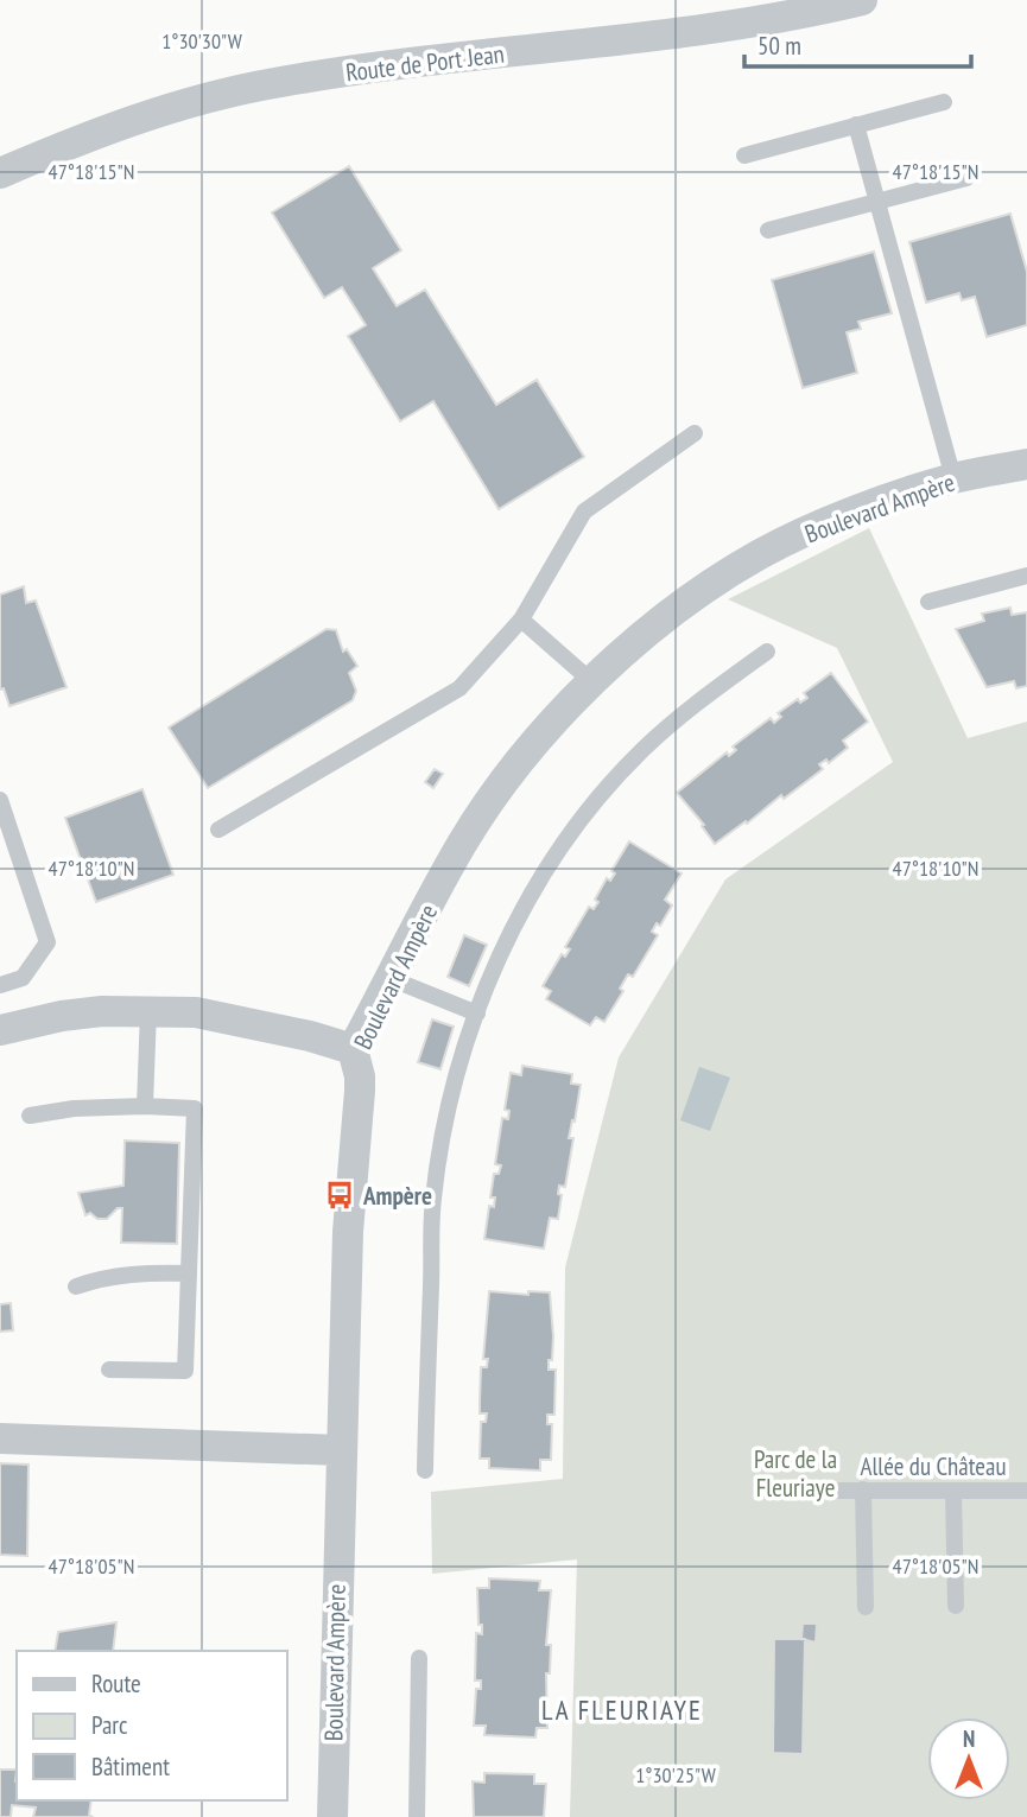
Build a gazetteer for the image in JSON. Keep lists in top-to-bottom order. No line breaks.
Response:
{"streets":{"street":["Route de Port Jean","Boulevard Ampère"],"lane":["Allée du Château"]},"districts":["LA FLEURIAYE"],"parks":["Parc de la Fleuriaye"],"places":{"bus stop":["Ampère"]},"legend":["Route","Parc","Bâtiment"],"scale_bar":"50 m","north":"top","coordinates":["1°30'30\"W","47°18'15\"N","47°18'10\"N","47°18'05\"N","1°30'25\"W"]}
